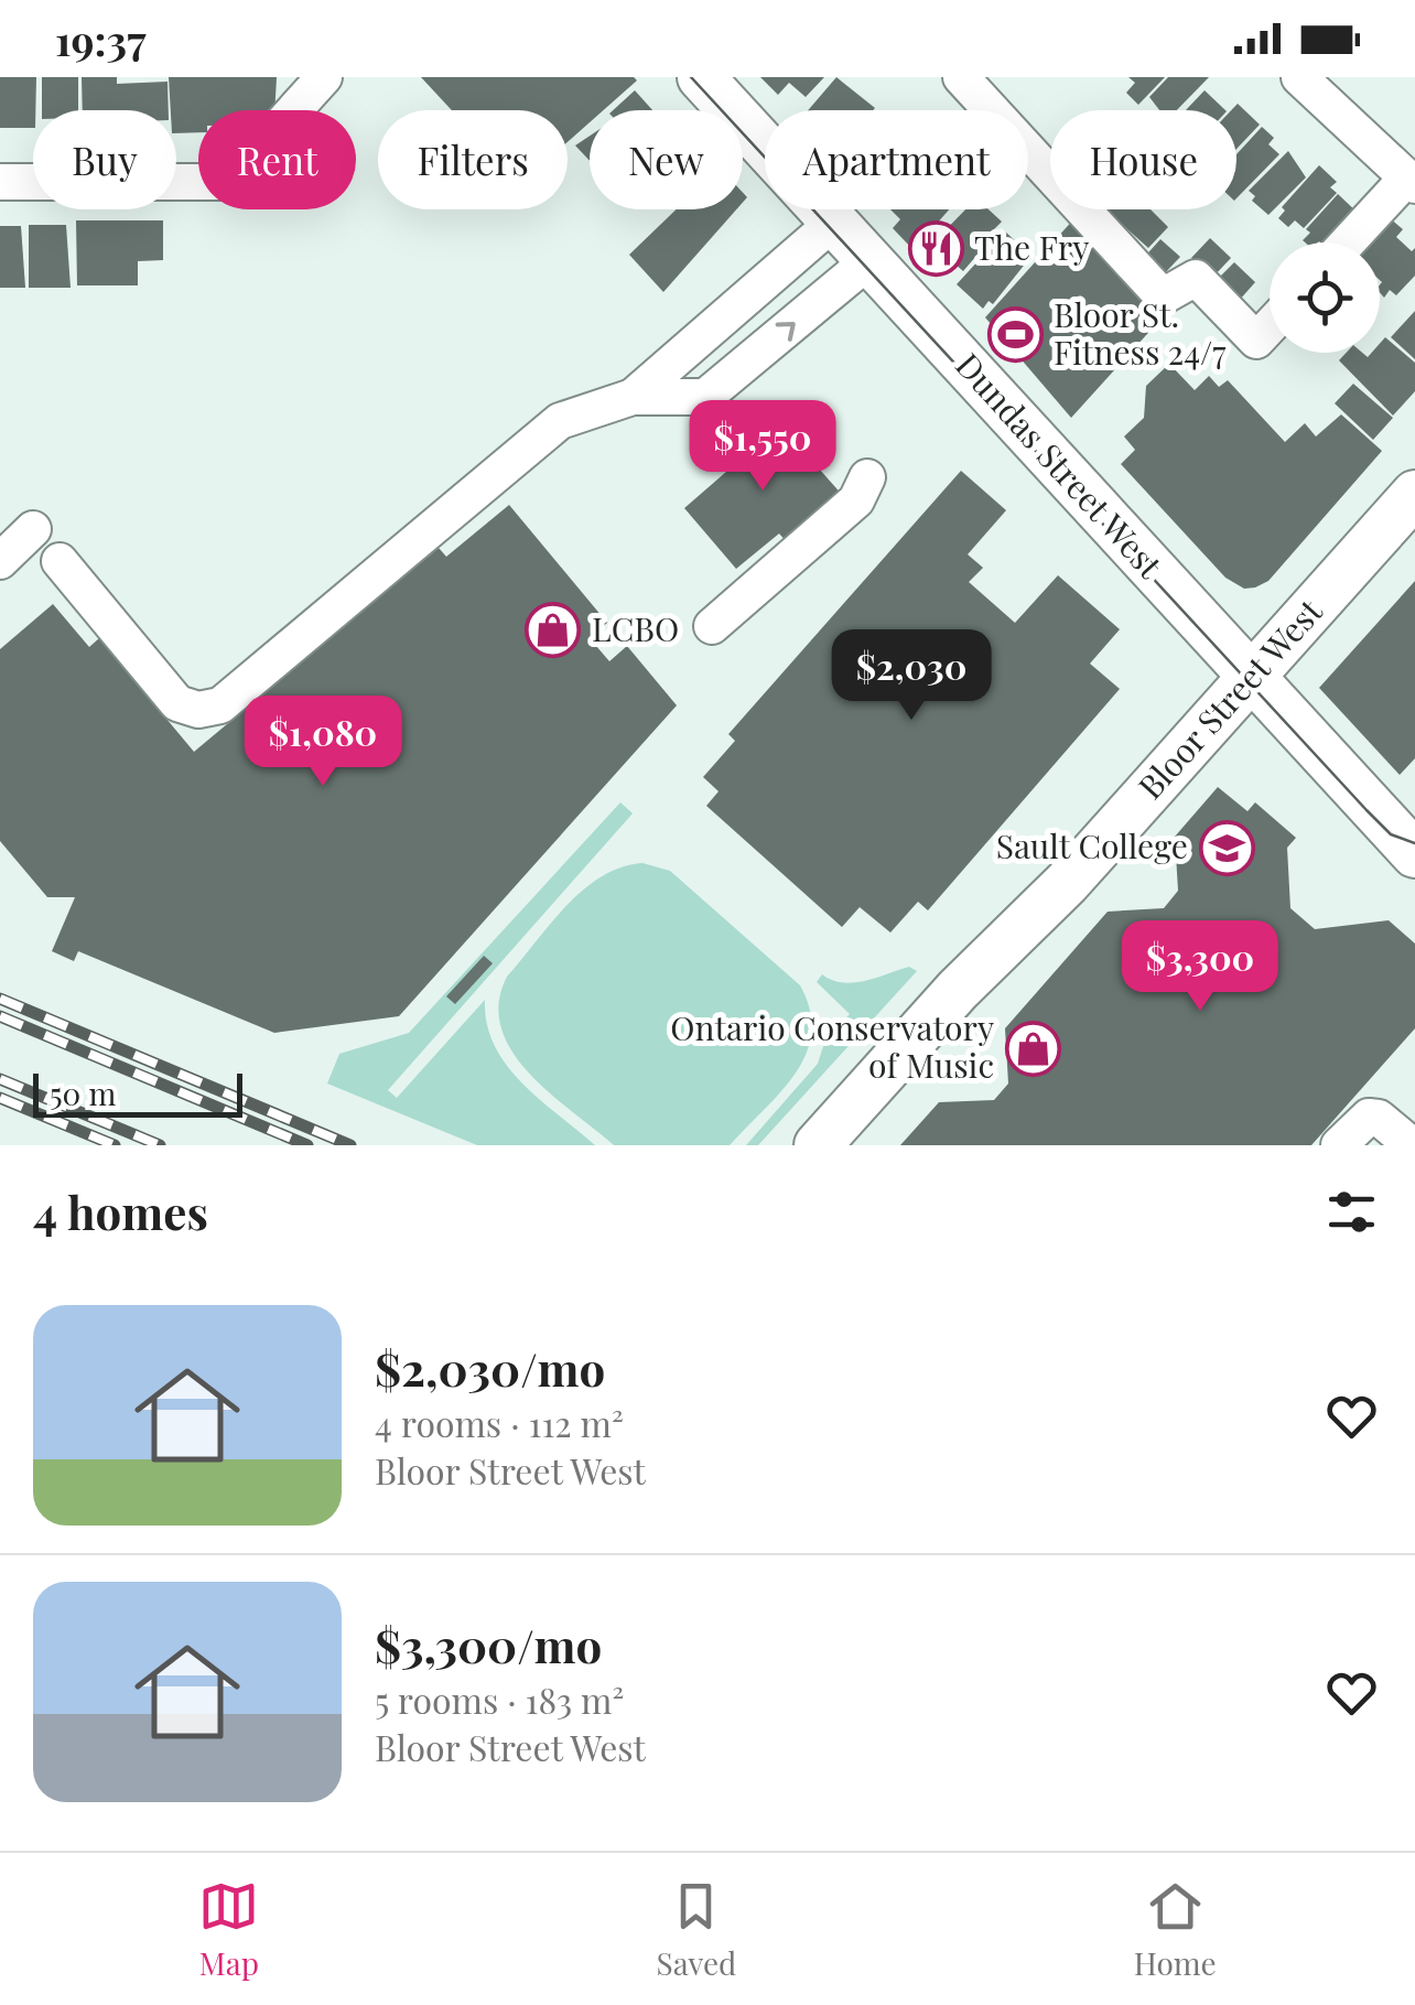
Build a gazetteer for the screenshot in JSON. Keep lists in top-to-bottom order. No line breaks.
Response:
{"streets":{"main road":["Dundas Street West","Bloor Street West"]},"crossings":[["Dundas Street West","Bloor Street West"]],"places":{"restaurant":["The Fry"],"sports":["Bloor St. Fitness 24/7"],"shop":["LCBO","Ontario Conservatory of Music"],"school or university":["Sault College"]},"scale_bar":"50 m","page":{"status":"19:37","chip":["Buy","Rent","Filters","New","Apartment","House"],"price":["$1,550","$2,030","$1,080","$3,300"],"scale":"50 m","heading":"4 homes","list":[{"name":"$2,030/mo","note":"4 rooms · 112 m² · Bloor Street West"},{"name":"$3,300/mo","note":"5 rooms · 183 m² · Bloor Street West"}],"tabs":["Map","Saved","Home"]}}
